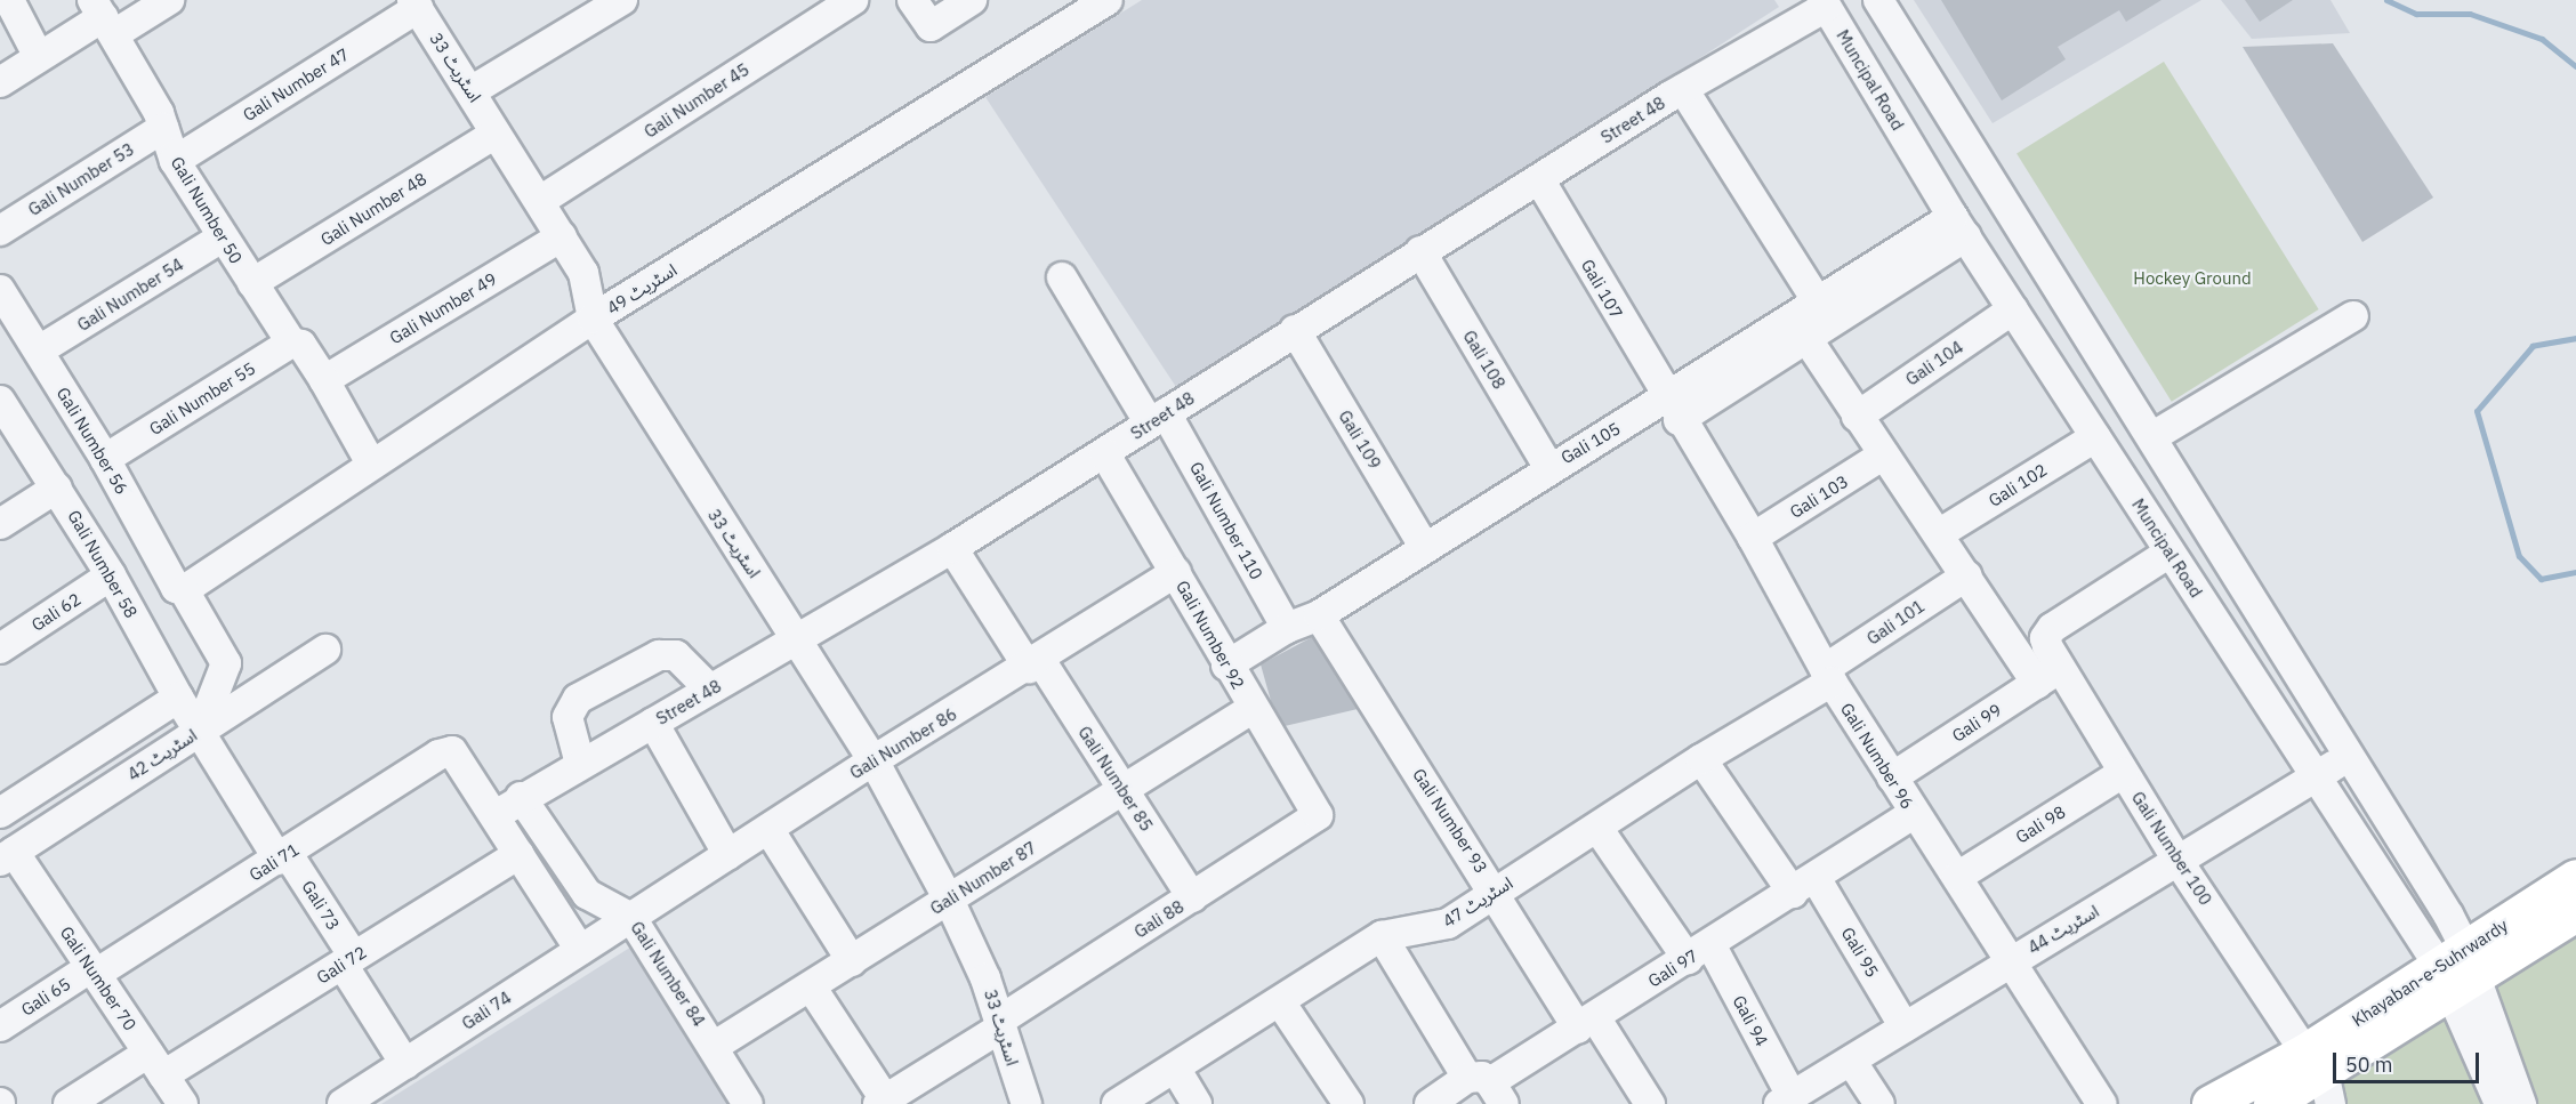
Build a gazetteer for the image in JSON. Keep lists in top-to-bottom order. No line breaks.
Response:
{"streets":{"main road":["Khayaban-e-Suhrwardy"],"street":["اسٹریٹ 33","Muncipal Road","Gali Number 47","Gali Number 45","Street 48","Gali Number 53","Gali Number 48","Gali Number 50","اسٹریٹ 49","Gali 107","Gali Number 54","Gali Number 49","Gali 108","Gali 104","Gali Number 55","Gali 109","Gali Number 56","Gali 105","Gali 102","Gali 103","Gali Number 110","Gali Number 58","Gali 62","Gali 101","Gali Number 92","Gali 99","Gali Number 86","اسٹریٹ 42","Gali Number 96","Gali Number 85","Gali Number 93","Gali 98","Gali Number 100","Gali 71","Gali Number 87","اسٹریٹ 47","Gali 73","Gali 88","اسٹریٹ 44","Gali 95","Gali 72","Gali 97","Gali Number 84","Gali Number 70","Gali 65","Gali 74","Gali 94"]},"crossings":[["اسٹریٹ 33","Gali Number 47"],["اسٹریٹ 33","Gali Number 45"],["اسٹریٹ 33","Street 48"],["اسٹریٹ 33","Gali Number 48"],["اسٹریٹ 33","اسٹریٹ 49"],["اسٹریٹ 33","Gali Number 49"],["اسٹریٹ 33","Gali Number 86"],["اسٹریٹ 33","Gali Number 87"],["اسٹریٹ 33","Gali 88"],["Muncipal Road","Street 48"],["Muncipal Road","Gali 104"],["Muncipal Road","Gali 105"],["Muncipal Road","Gali 102"],["Muncipal Road","Gali Number 100"],["Muncipal Road","اسٹریٹ 44"],["Muncipal Road","Khayaban-e-Suhrwardy"],["Gali Number 47","Gali Number 50"],["Street 48","Gali 107"],["Street 48","Gali 108"],["Street 48","Gali 109"],["Street 48","Gali Number 110"],["Street 48","Gali Number 92"],["Street 48","Gali Number 85"],["Street 48","Gali 71"],["Street 48","Gali Number 84"],["Gali Number 53","Gali Number 50"],["Gali Number 48","Gali Number 50"],["Gali Number 50","اسٹریٹ 49"],["Gali Number 50","Gali Number 54"],["Gali Number 50","Gali Number 49"],["Gali Number 50","Gali Number 55"],["اسٹریٹ 49","Gali Number 56"],["Gali 107","Gali 105"],["Gali 107","Gali Number 96"],["Gali Number 54","Gali Number 56"],["Gali 108","Gali 105"],["Gali 104","Gali Number 100"],["Gali Number 55","Gali Number 56"],["Gali 109","Gali 105"],["Gali Number 56","Gali Number 58"],["Gali Number 56","اسٹریٹ 42"],["Gali Number 56","Gali 73"],["Gali 105","Gali Number 110"],["Gali 105","Gali Number 92"],["Gali 105","Gali Number 96"],["Gali 105","Gali Number 93"],["Gali 102","Gali Number 100"],["Gali 103","Gali Number 96"],["Gali 103","Gali Number 100"],["Gali Number 58","Gali 62"],["Gali Number 58","اسٹریٹ 42"],["Gali Number 58","Gali 73"],["Gali 101","Gali Number 96"],["Gali 101","Gali Number 100"],["Gali 101","اسٹریٹ 47"],["Gali Number 92","Gali Number 86"],["Gali Number 92","Gali Number 87"],["Gali Number 92","Gali 88"],["Gali 99","Gali Number 96"],["Gali 99","Gali Number 100"],["Gali Number 86","Gali Number 85"],["Gali Number 86","Gali Number 84"],["Gali Number 86","Gali 74"],["اسٹریٹ 42","Gali 73"],["اسٹریٹ 42","Gali Number 70"],["Gali Number 96","Gali 98"],["Gali Number 96","اسٹریٹ 47"],["Gali Number 96","اسٹریٹ 44"],["Gali Number 96","Gali 97"],["Gali Number 85","Gali Number 87"],["Gali Number 85","Gali 88"],["Gali Number 93","اسٹریٹ 47"],["Gali Number 93","Gali 97"],["Gali 98","Gali Number 100"],["Gali Number 100","اسٹریٹ 44"],["Gali Number 100","Khayaban-e-Suhrwardy"],["Gali 71","Gali 73"],["Gali 71","Gali Number 70"],["Gali 71","Gali 65"],["Gali Number 87","Gali Number 84"],["اسٹریٹ 47","Gali 95"],["اسٹریٹ 47","Gali 94"],["Gali 73","Gali 72"],["Gali 73","Gali 74"],["اسٹریٹ 44","Gali 95"],["اسٹریٹ 44","Gali 94"],["Gali 95","Gali 97"],["Gali 72","Gali Number 70"],["Gali 97","Gali 94"],["Gali Number 84","Gali 74"],["Gali Number 70","Gali 65"]],"parks":["Hockey Ground"],"scale_bar":"50 m"}
